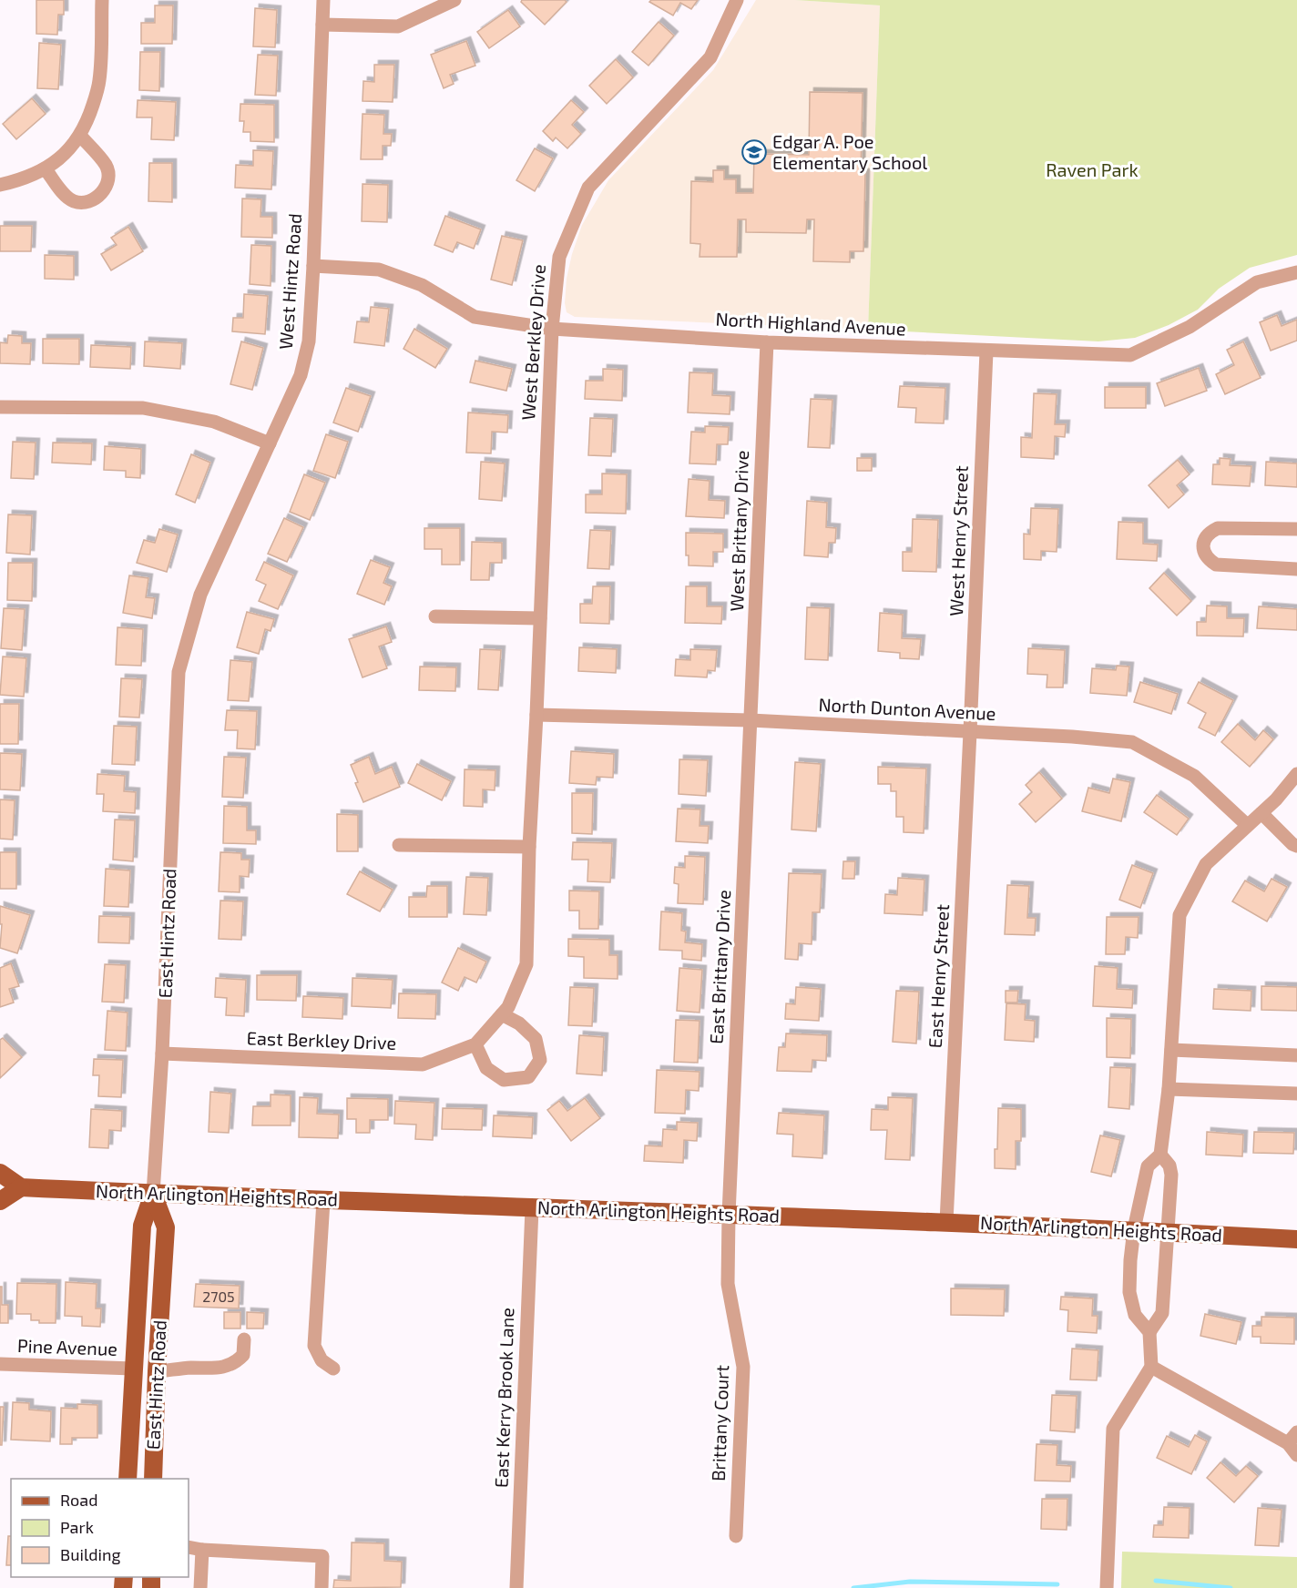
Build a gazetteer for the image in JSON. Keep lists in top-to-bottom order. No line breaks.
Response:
{"streets":{"main road":["East Hintz Road","North Arlington Heights Road"],"street":["West Hintz Road","North Highland Avenue","West Berkley Drive","West Brittany Drive","West Henry Street","North Dunton Avenue","East Brittany Drive","East Henry Street","East Berkley Drive","Pine Avenue","East Kerry Brook Lane","Brittany Court"]},"crossings":[["West Hintz Road","North Highland Avenue"],["West Hintz Road","East Hintz Road"],["North Highland Avenue","West Berkley Drive"],["North Highland Avenue","West Brittany Drive"],["North Highland Avenue","West Henry Street"],["West Berkley Drive","North Dunton Avenue"],["West Berkley Drive","East Berkley Drive"],["West Brittany Drive","North Dunton Avenue"],["West Brittany Drive","East Brittany Drive"],["West Henry Street","North Dunton Avenue"],["West Henry Street","East Henry Street"],["North Dunton Avenue","East Brittany Drive"],["North Dunton Avenue","East Henry Street"],["North Dunton Avenue","East Berkley Drive"],["East Hintz Road","East Berkley Drive"],["East Hintz Road","North Arlington Heights Road"],["East Hintz Road","Pine Avenue"],["East Brittany Drive","North Arlington Heights Road"],["East Brittany Drive","Brittany Court"],["East Henry Street","North Arlington Heights Road"],["North Arlington Heights Road","East Kerry Brook Lane"],["North Arlington Heights Road","Brittany Court"]],"parks":["Raven Park"],"places":{"school or university":["Edgar A. Poe Elementary School"]},"house_numbers":["2705"],"legend":["Road","Park","Building"]}
